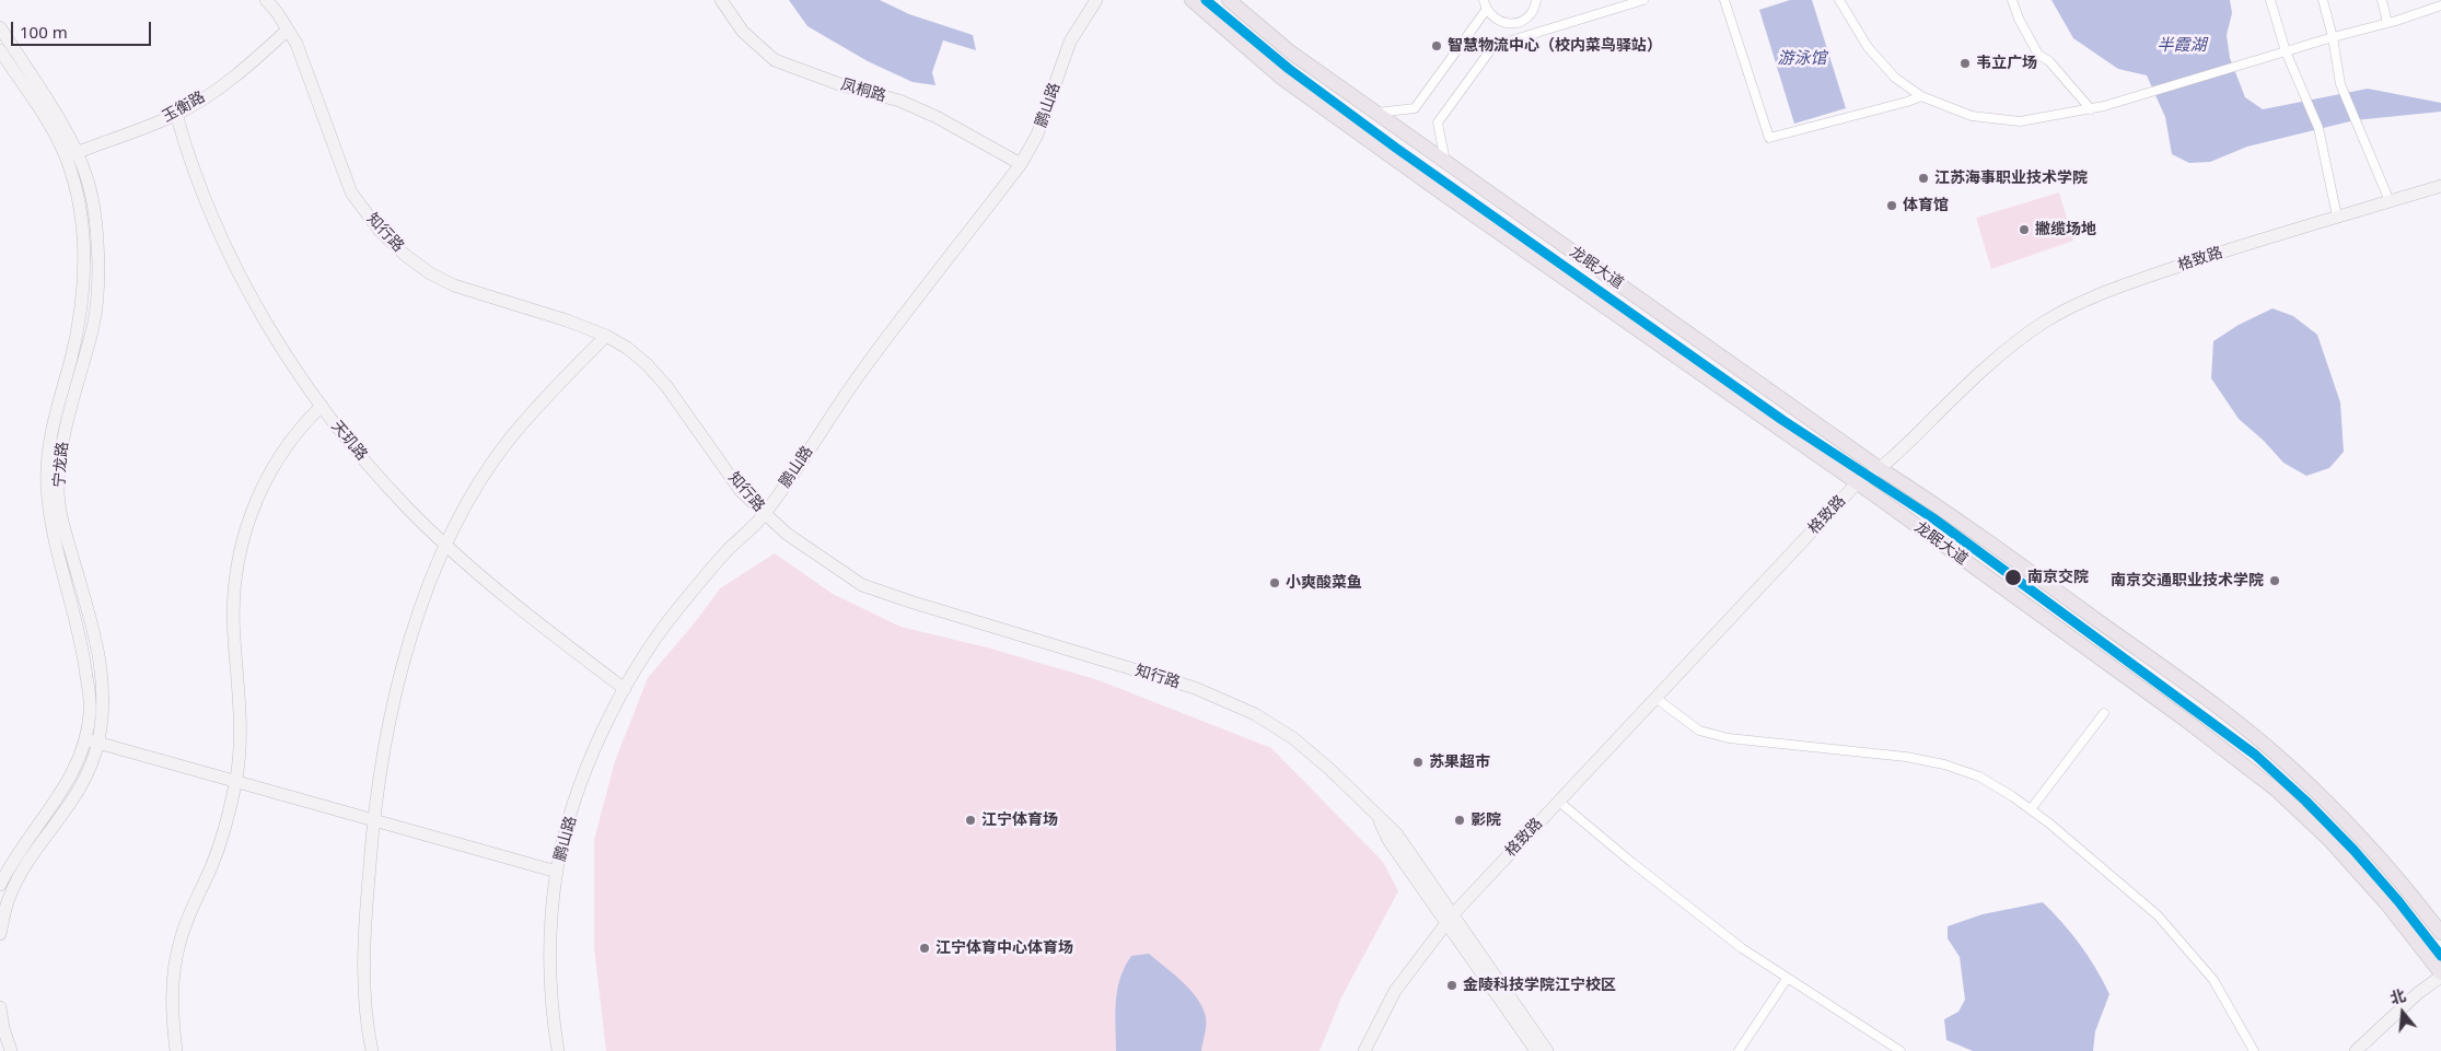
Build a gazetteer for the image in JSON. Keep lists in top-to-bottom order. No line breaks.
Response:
{"streets":{"main road":["龙眠大道"],"street":["凤桐路","鹏山路","玉衡路","知行路","格致路","天玑路","宁龙路"]},"crossings":[["凤桐路","鹏山路"],["鹏山路","知行路"],["鹏山路","天玑路"],["玉衡路","知行路"],["玉衡路","天玑路"],["玉衡路","宁龙路"],["知行路","格致路"],["格致路","龙眠大道"]],"water":["半霞湖","游泳馆"],"places":["智慧物流中心（校内菜鸟驿站）","韦立广场","江苏海事职业技术学院","体育馆","撇缆场地","南京交院","南京交通职业技术学院","小爽酸菜鱼","苏果超市","江宁体育场","影院","江宁体育中心体育场","金陵科技学院江宁校区"],"scale_bar":"100 m","north":"top"}
